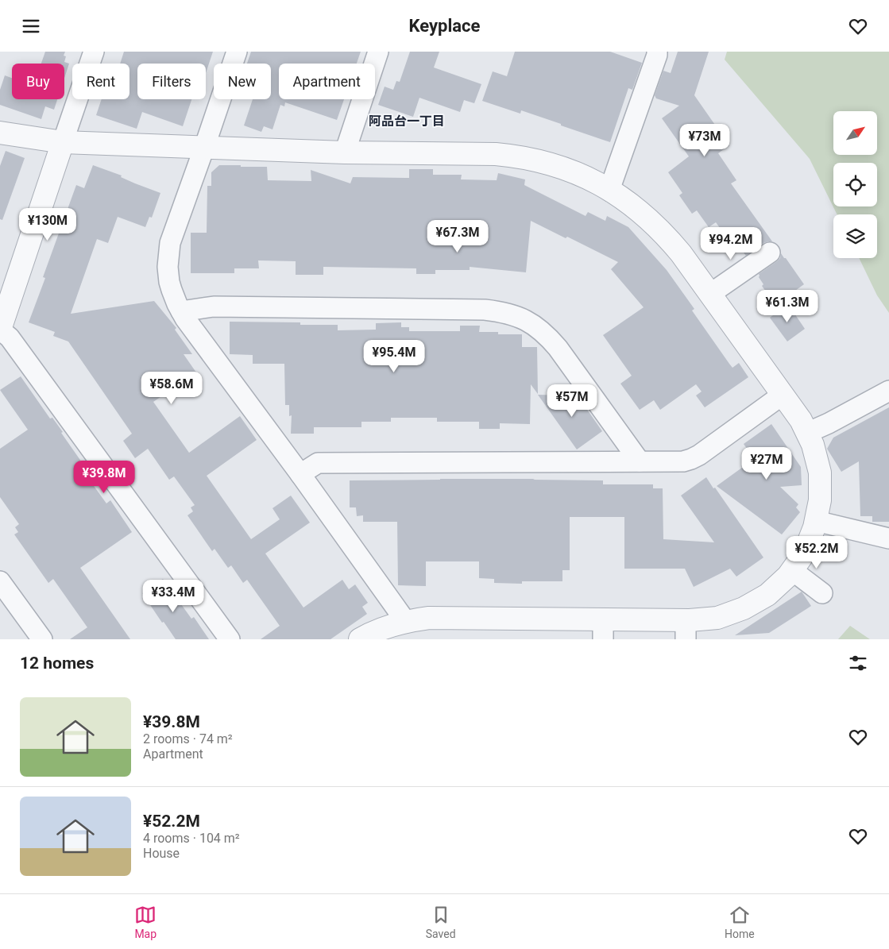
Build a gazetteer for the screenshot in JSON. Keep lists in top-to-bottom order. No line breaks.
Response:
{"districts":["阿品台一丁目"],"north":"top right","page":{"header":"Keyplace","chip":["Buy","Rent","Filters","New","Apartment"],"price":["¥73M","¥130M","¥67.3M","¥94.2M","¥61.3M","¥95.4M","¥58.6M","¥57M","¥27M","¥39.8M","¥52.2M","¥33.4M"],"heading":"12 homes","list":[{"name":"¥39.8M","note":"2 rooms · 74 m² · Apartment"},{"name":"¥52.2M","note":"4 rooms · 104 m² · House"}],"tabs":["Map","Saved","Home"]}}
